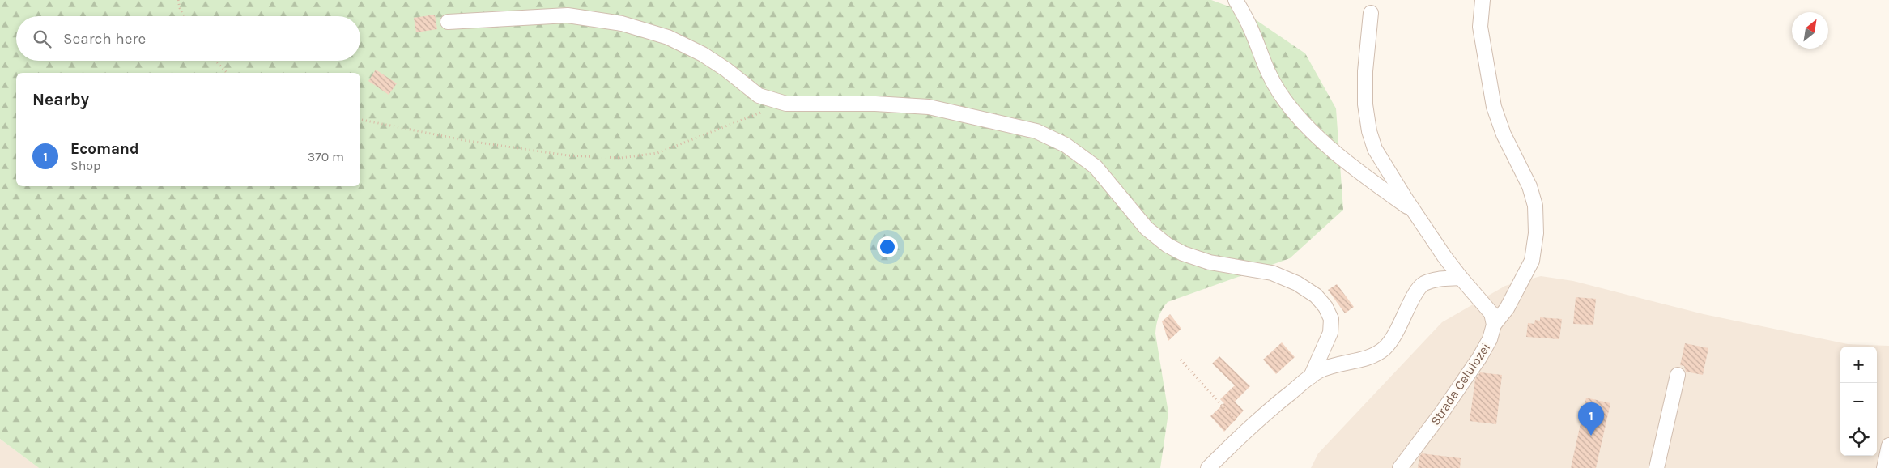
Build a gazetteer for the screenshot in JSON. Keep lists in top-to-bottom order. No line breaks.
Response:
{"streets":{"street":["Strada Celulozei"]},"north":"top right","page":{"search":"Search here","heading":"Nearby","list":[{"mark":"1","name":"Ecomand","note":"Shop","value":"370 m"}],"map_buttons":["+","−"],"pins":"1"}}
